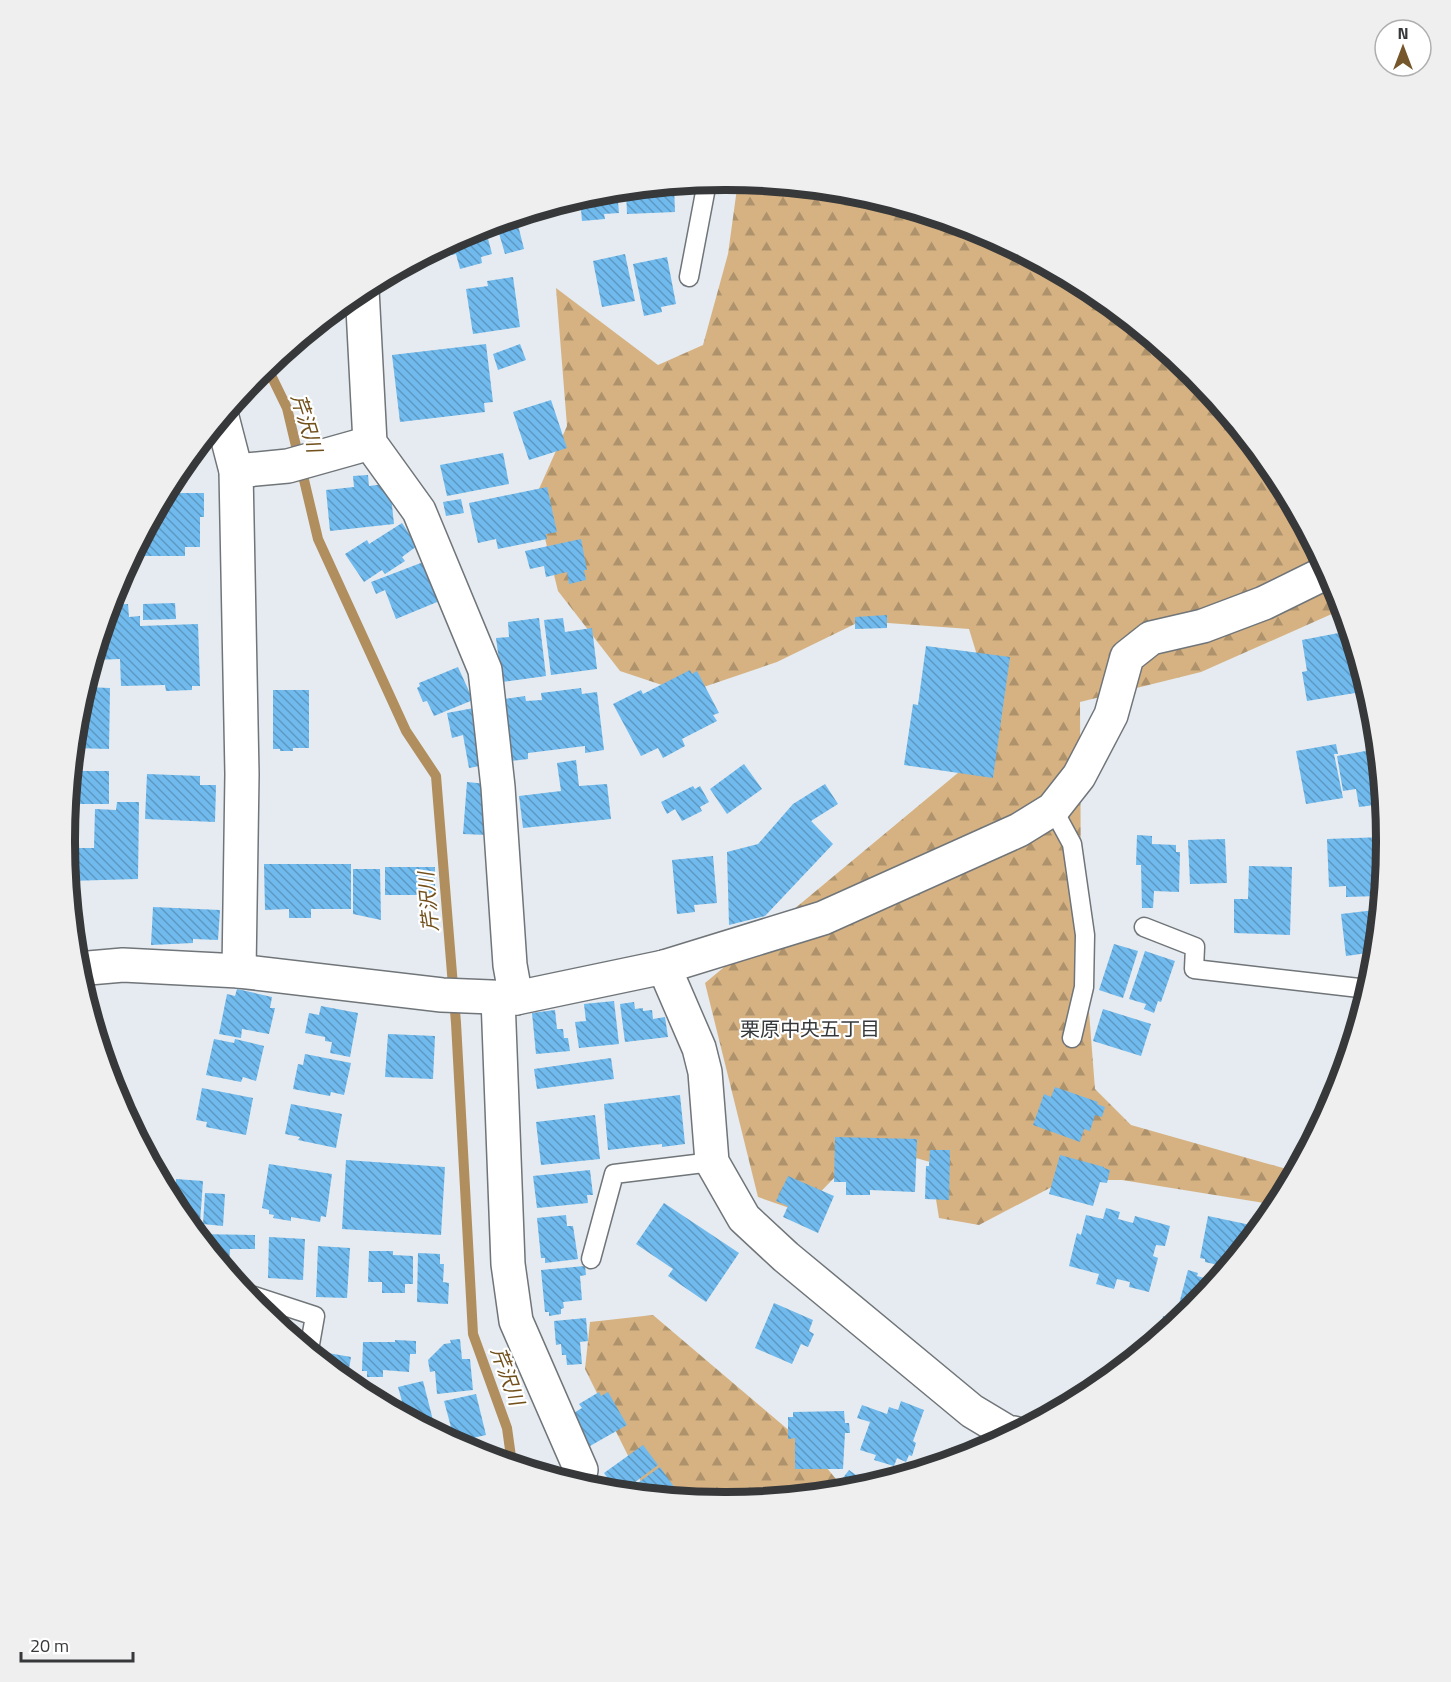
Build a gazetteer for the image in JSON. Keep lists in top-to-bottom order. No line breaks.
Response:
{"districts":["栗原中央五丁目"],"water":["芹沢川"],"scale_bar":"20 m","north":"top"}
